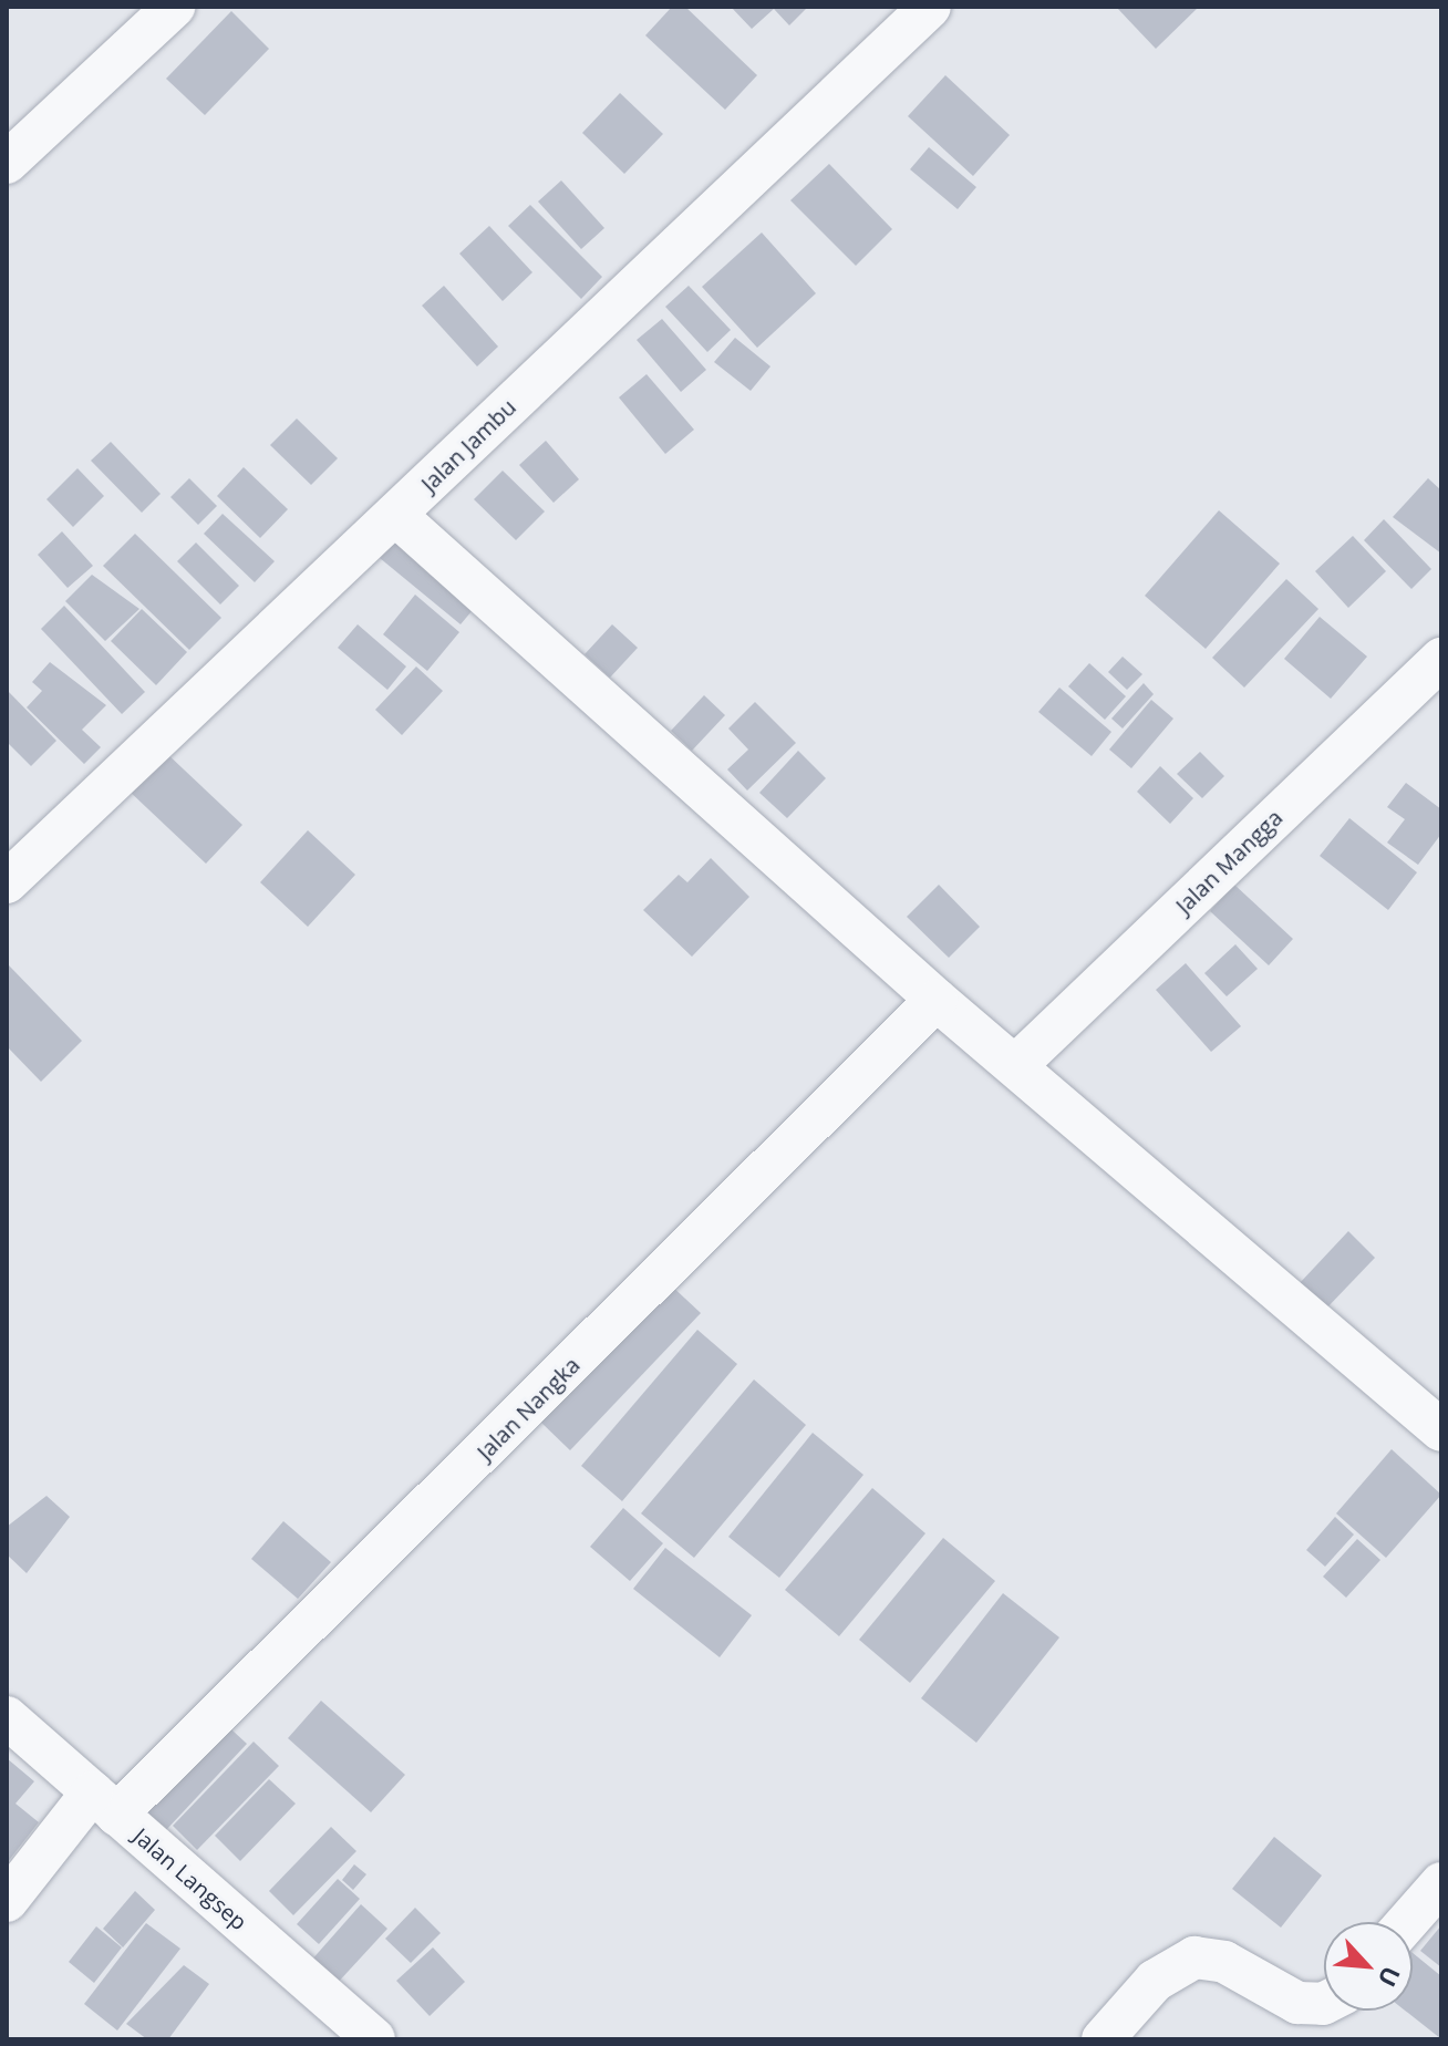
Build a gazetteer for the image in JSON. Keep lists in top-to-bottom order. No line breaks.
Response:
{"streets":{"street":["Jalan Jambu","Jalan Mangga","Jalan Nangka","Jalan Langsep"]},"crossings":[["Jalan Nangka","Jalan Langsep"]],"north":"bottom right"}
